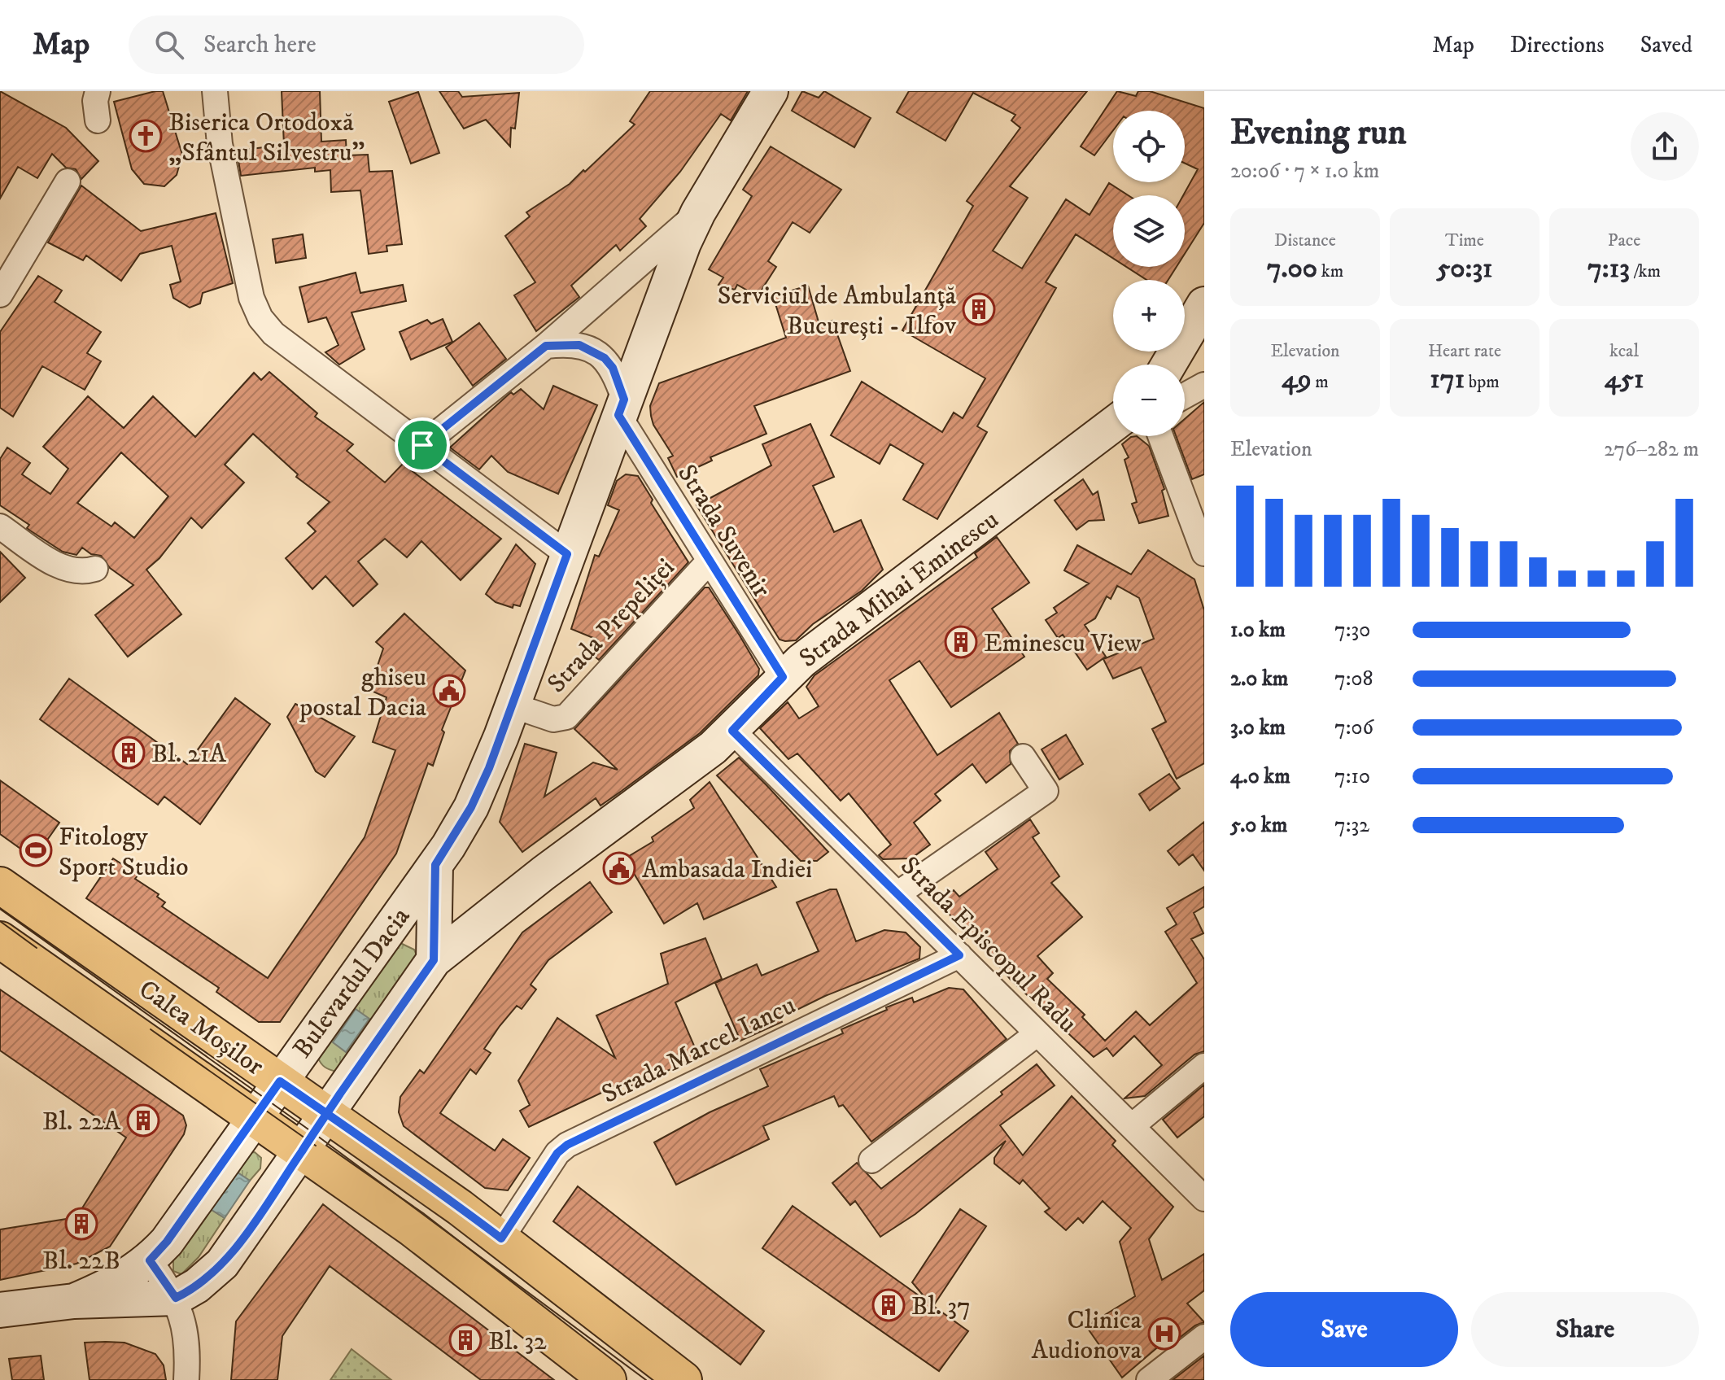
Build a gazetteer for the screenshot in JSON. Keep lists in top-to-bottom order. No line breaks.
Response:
{"streets":{"main road":["Strada Mihai Eminescu","Bulevardul Dacia","Calea Moșilor"],"street":["Strada Suvenir","Strada Prepeliței","Strada Episcopul Radu","Strada Marcel Iancu"]},"crossings":[["Strada Suvenir","Strada Mihai Eminescu"],["Strada Suvenir","Strada Prepeliței"],["Strada Suvenir","Bulevardul Dacia"],["Strada Mihai Eminescu","Strada Episcopul Radu"],["Strada Mihai Eminescu","Bulevardul Dacia"],["Strada Prepeliței","Bulevardul Dacia"],["Strada Episcopul Radu","Strada Marcel Iancu"],["Bulevardul Dacia","Calea Moșilor"],["Calea Moșilor","Strada Marcel Iancu"]],"places":{"church":["Biserica Ortodoxă „Sfântul Silvestru”"],"building":["Serviciul de Ambulanță București - Ilfov","Eminescu View","Bl. 21A","Bl. 22A","Bl. 22B","Bl. 37","Bl. 32"],"public building":["ghiseu postal Dacia","Ambasada Indiei"],"sports":["Fitology Sport Studio"],"hospital":["Clinica Audionova"]},"page":{"header":"Map","search":"Search here","nav":["Map","Directions","Saved"],"heading":["Evening run","20:06 · 7 × 1.0 km"],"map_buttons":["+","−"],"stats":[["Distance","7.00 km"],["Time","50:31"],["Pace","7:13 /km"],["Elevation","49 m"],["Heart rate","171 bpm"],["kcal","451"]],"chart":["Elevation","276–282 m"],"list":[{"name":"1.0 km","note":"7:30"},{"name":"2.0 km","note":"7:08"},{"name":"3.0 km","note":"7:06"},{"name":"4.0 km","note":"7:10"},{"name":"5.0 km","note":"7:32"}],"buttons":["Save","Share"]}}
